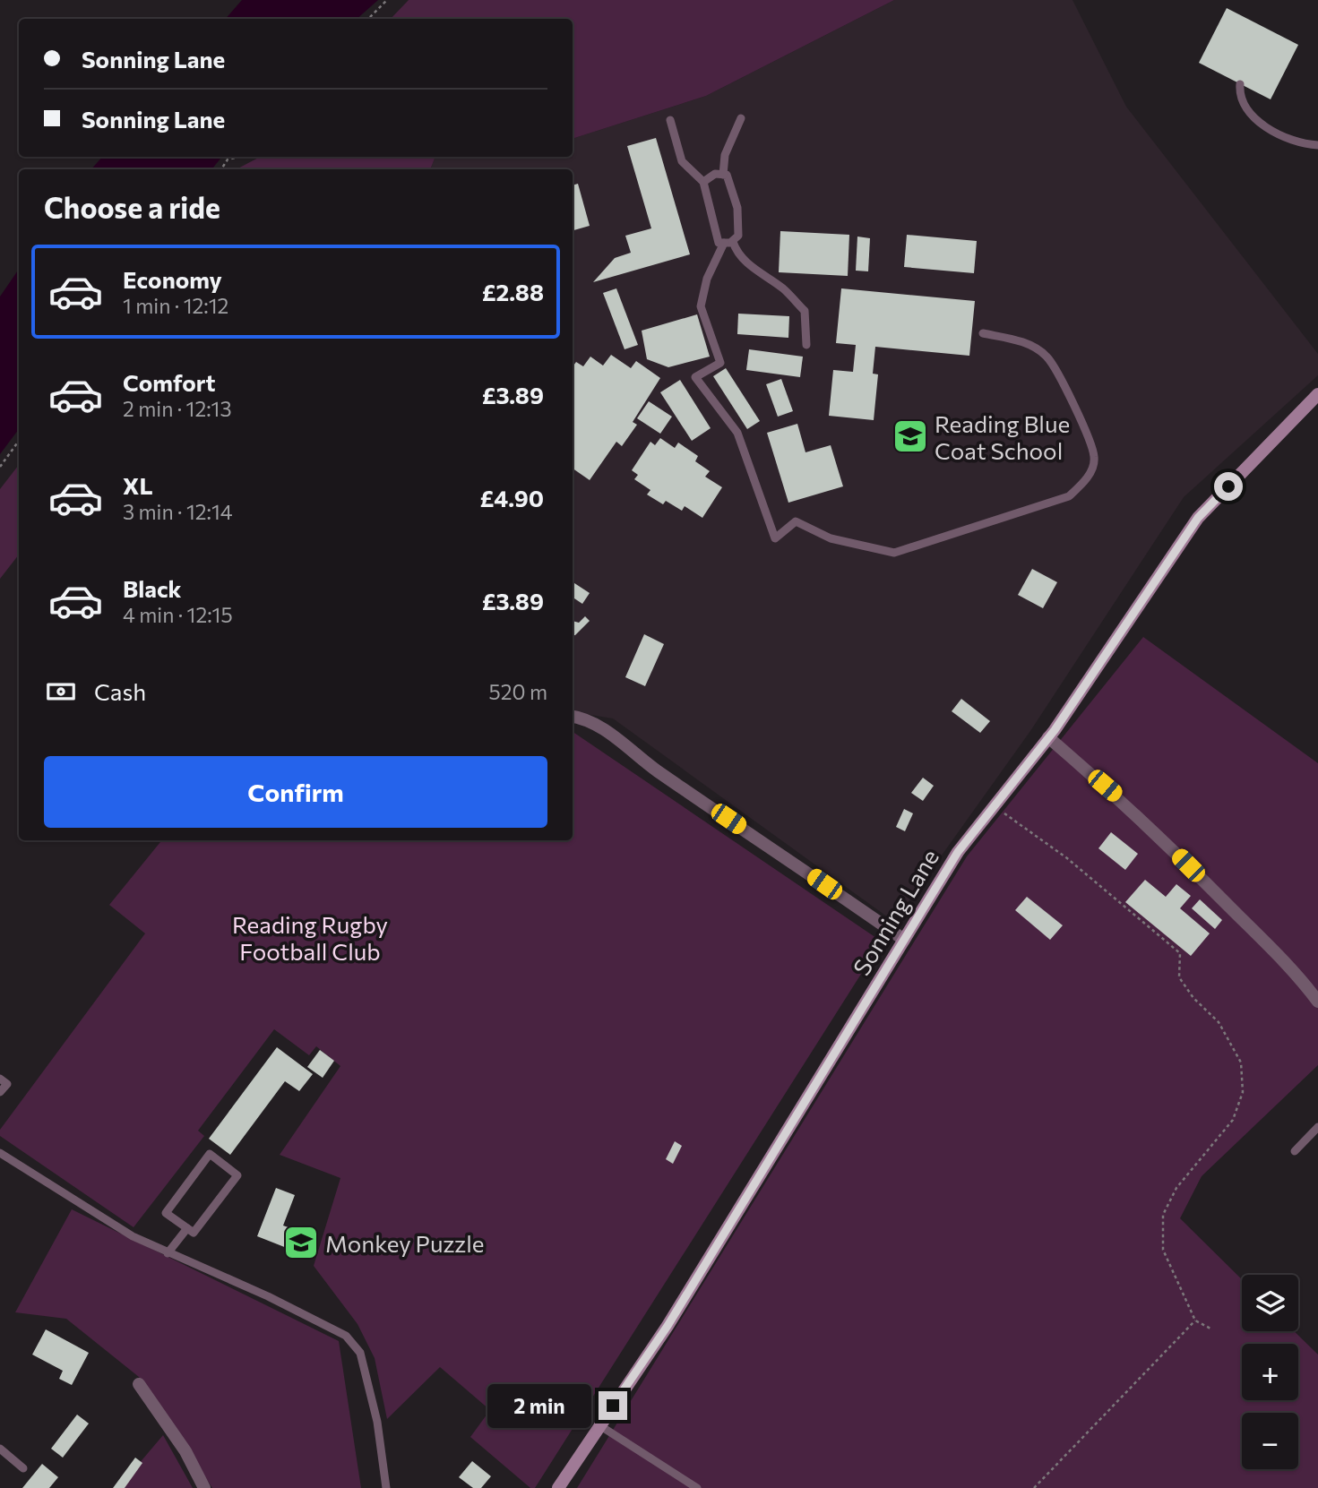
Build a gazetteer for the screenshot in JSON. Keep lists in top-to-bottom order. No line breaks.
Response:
{"streets":{"main road":["Sonning Lane"]},"parks":["Reading Rugby Football Club"],"places":{"school or university":["Reading Blue Coat School","Monkey Puzzle"]},"page":{"banner":["Sonning Lane","Sonning Lane"],"heading":"Choose a ride","list":[{"name":"Economy","note":"1 min · 12:12","value":"£2.88"},{"name":"Comfort","note":"2 min · 12:13","value":"£3.89"},{"name":"XL","note":"3 min · 12:14","value":"£4.90"},{"name":"Black","note":"4 min · 12:15","value":"£3.89"}],"pay":["Cash","520 m"],"buttons":"Confirm","map_buttons":["+","−"],"bubble":"2 min"}}
